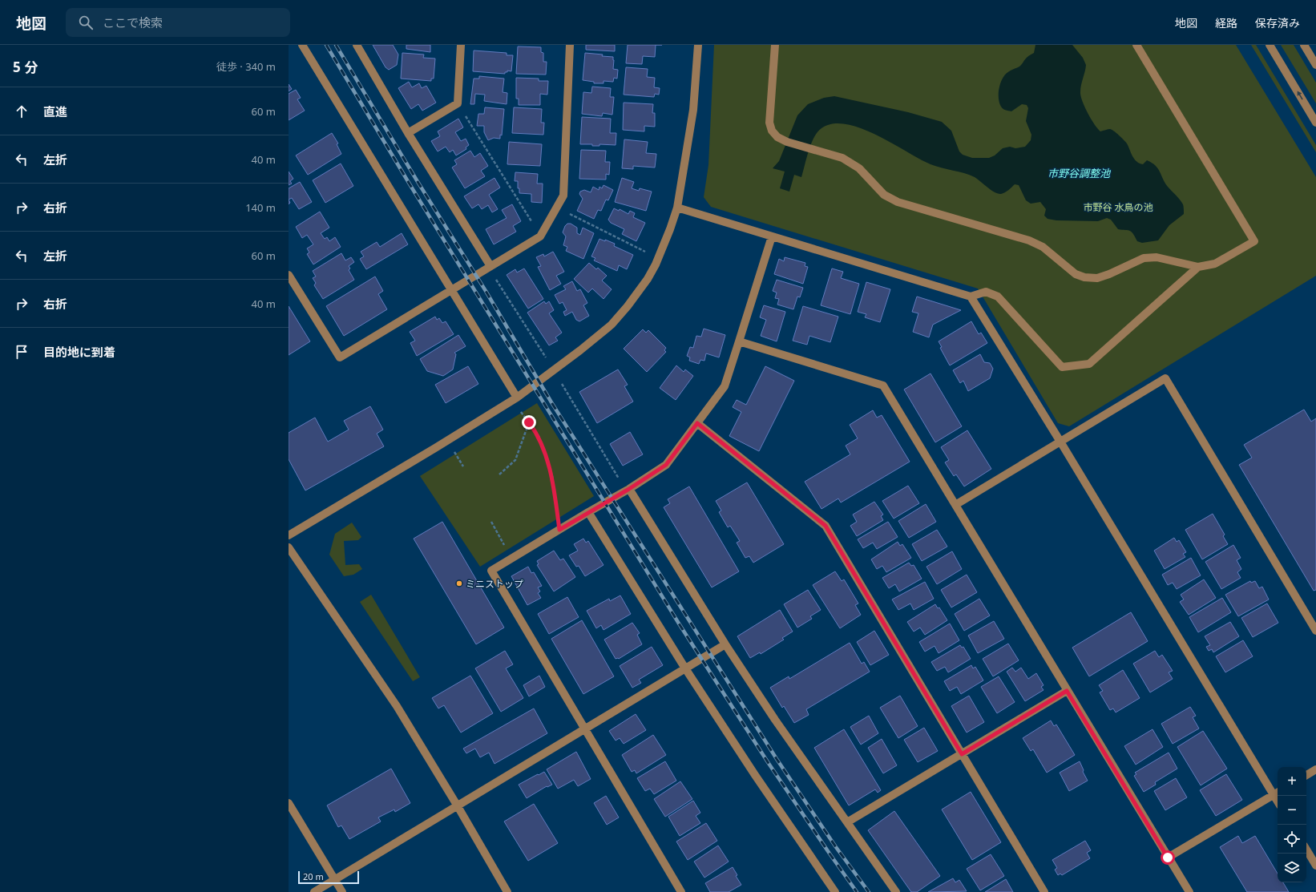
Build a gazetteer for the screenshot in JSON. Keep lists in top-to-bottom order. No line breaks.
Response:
{"water":["市野谷調整池"],"parks":["市野谷 水鳥の池"],"places":["ミニストップ"],"scale_bar":"20 m","page":{"header":"地図","search":"ここで検索","nav":["地図","経路","保存済み"],"heading":["5 分","徒歩 · 340 m"],"list":[["直進","60 m"],["左折","40 m"],["右折","140 m"],["左折","60 m"],["右折","40 m"],"目的地に到着"],"map_buttons":["+","−"],"scale":"20 m"}}
